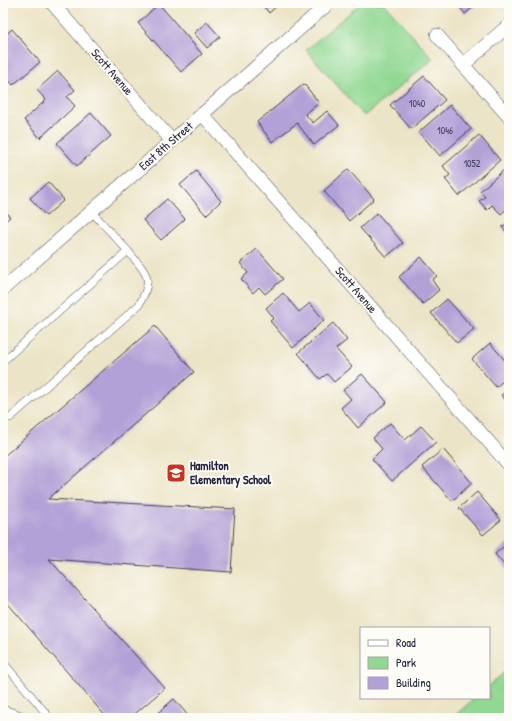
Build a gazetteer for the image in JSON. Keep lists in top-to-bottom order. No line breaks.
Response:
{"streets":{"street":["Scott Avenue","East 8th Street"]},"crossings":[["Scott Avenue","East 8th Street"]],"places":{"school or university":["Hamilton Elementary School"]},"house_numbers":["1040","1046","1052"],"legend":["Road","Park","Building"]}
